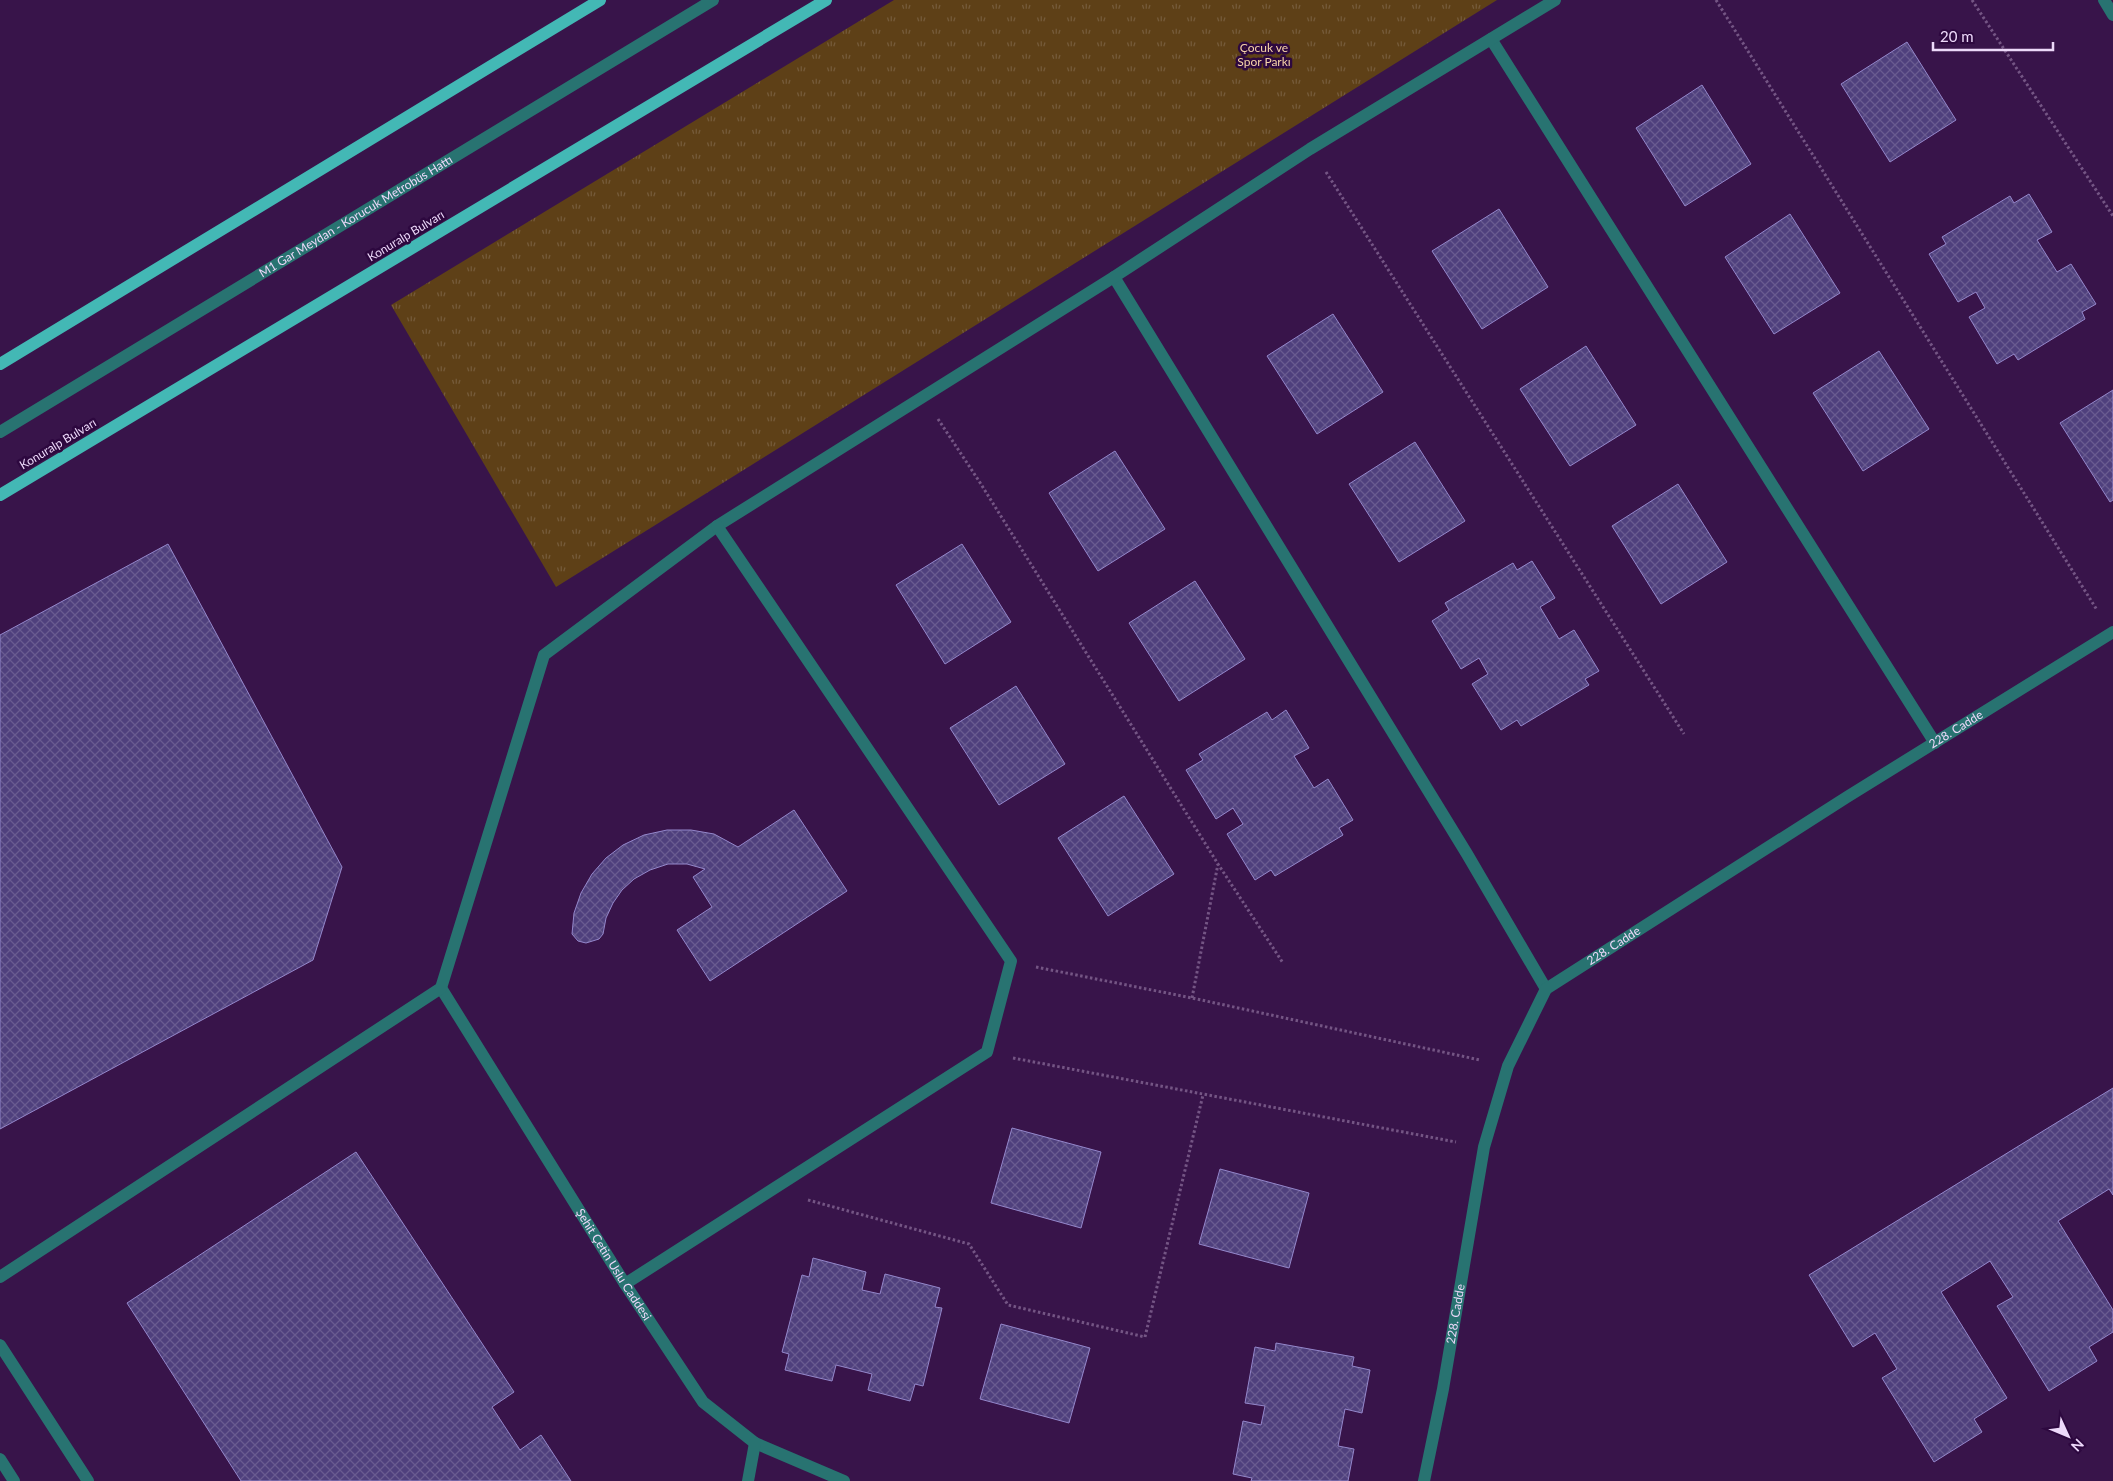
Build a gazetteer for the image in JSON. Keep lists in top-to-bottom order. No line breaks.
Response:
{"streets":{"main road":["Konuralp Bulvarı"],"street":["M1 Gar Meydan - Korucuk Metrobüs Hattı","228. Cadde","Şehit Çetin Uslu Caddesi"]},"parks":["Çocuk ve Spor Parkı"],"scale_bar":"20 m","north":"bottom right"}
